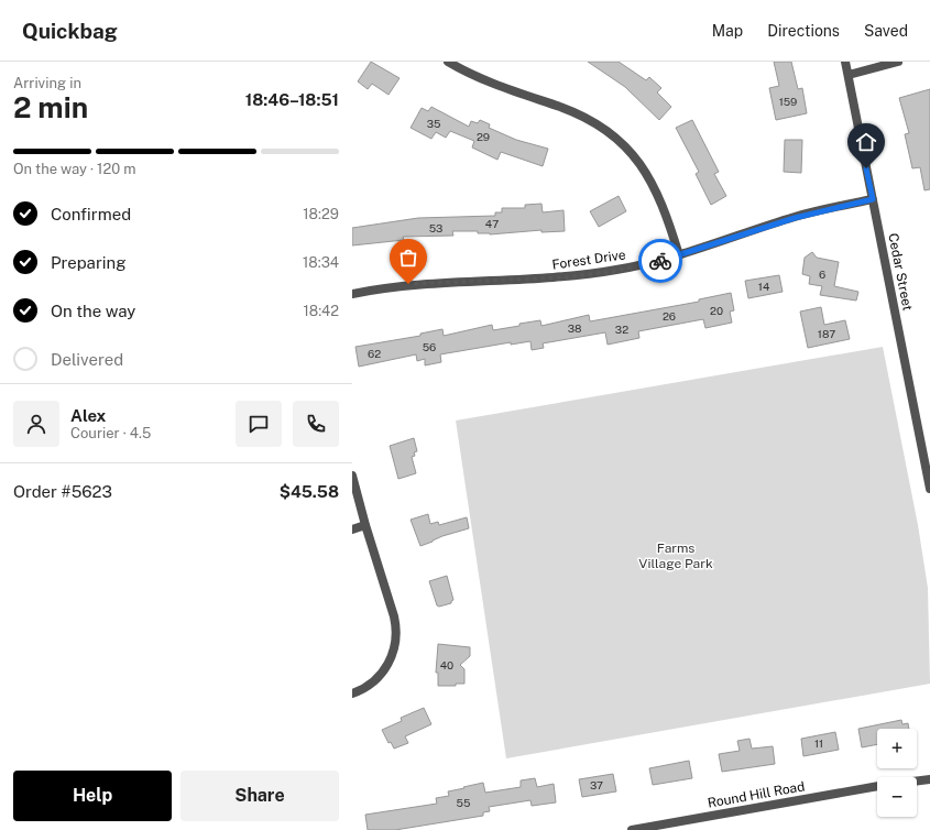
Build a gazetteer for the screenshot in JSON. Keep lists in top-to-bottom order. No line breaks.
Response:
{"streets":{"street":["Forest Drive","Cedar Street","Round Hill Road"]},"crossings":[["Forest Drive","Cedar Street"]],"parks":["Farms Village Park"],"house_numbers":["159","35","29","47","53","6","14","20","26","38","32","187","56","62","40","11","37","55"],"page":{"header":"Quickbag","nav":["Map","Directions","Saved"],"heading":["2 min","Arriving in","18:46–18:51"],"panel":["Alex","Courier · 4.5","Order #5623","$45.58"],"bar":"On the way · 120 m","list":[["Confirmed","18:29"],["Preparing","18:34"],["On the way","18:42"],"Delivered"],"map_buttons":["+","−"],"buttons":["Help","Share"]}}
